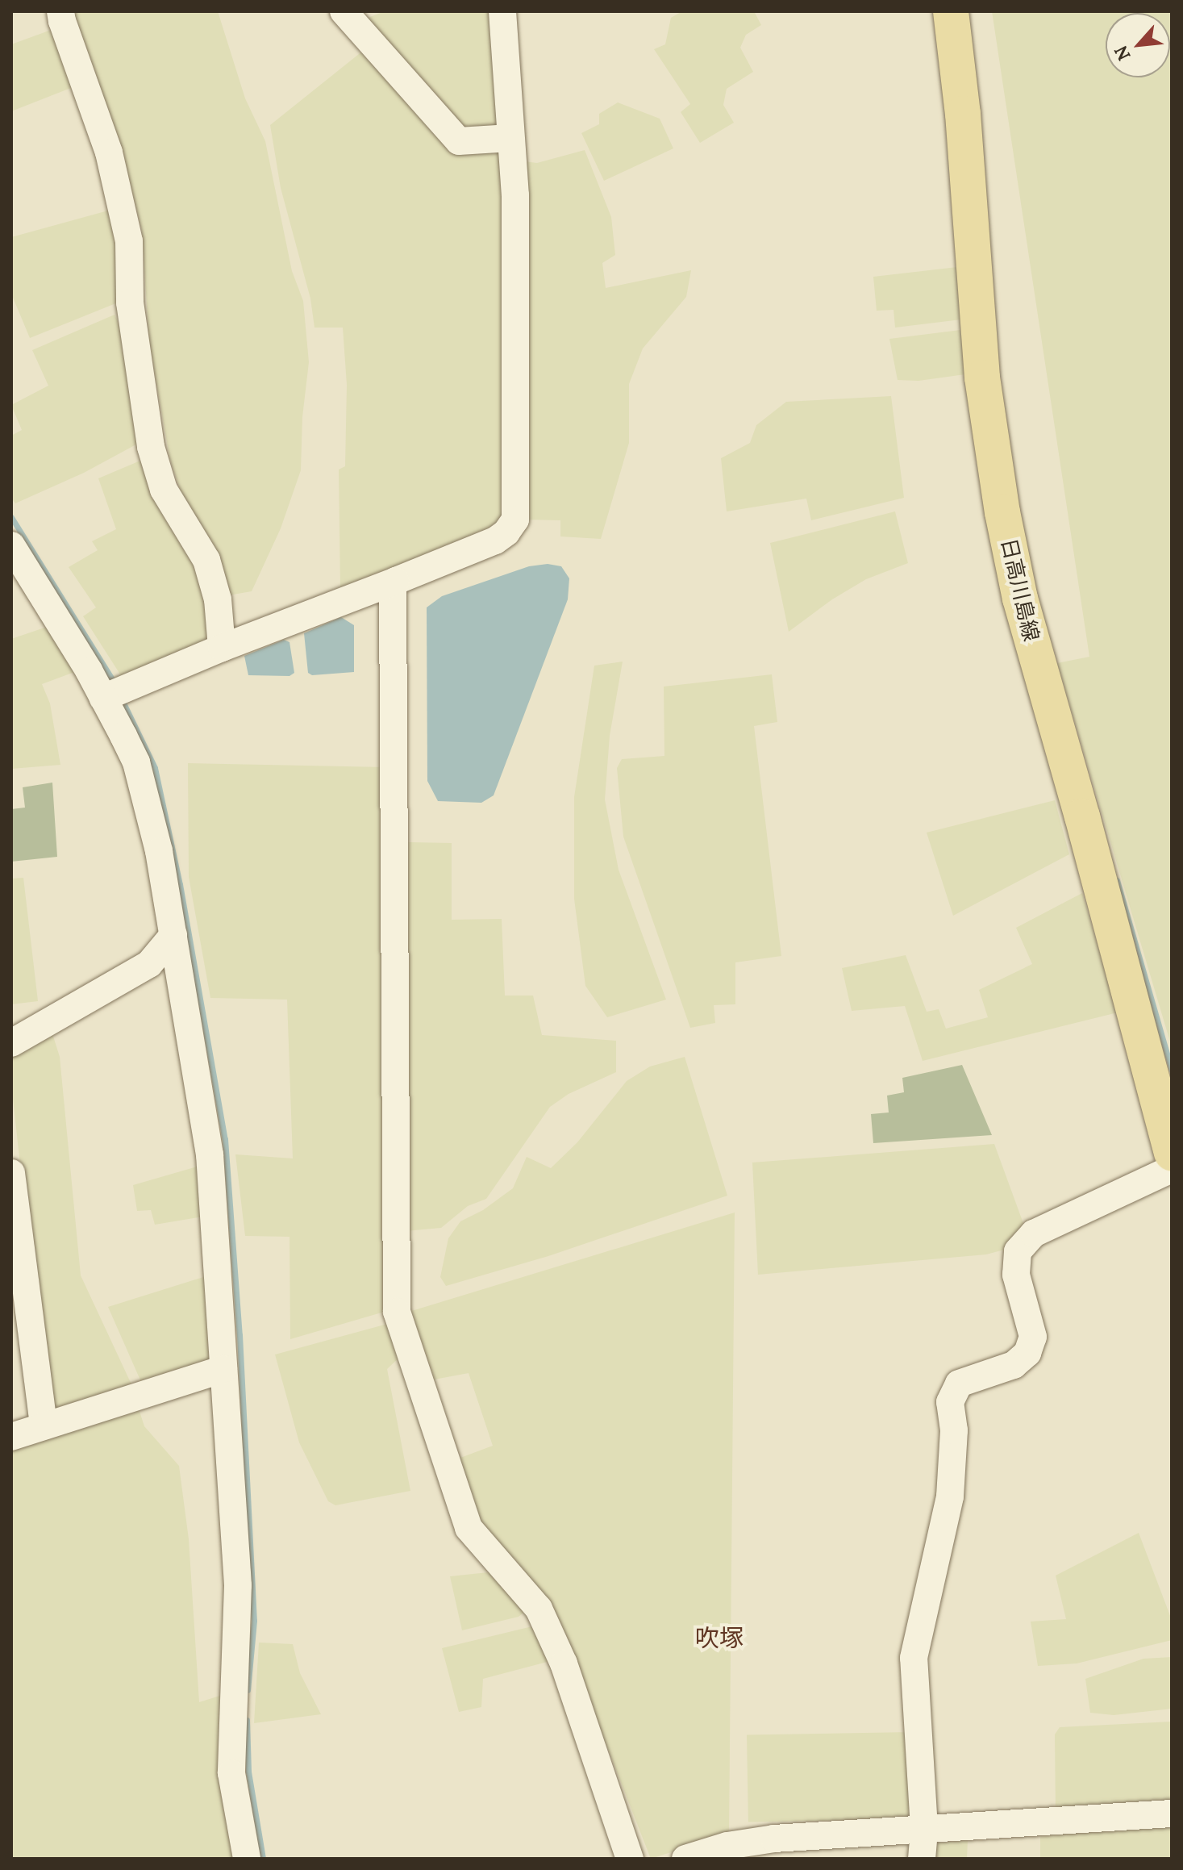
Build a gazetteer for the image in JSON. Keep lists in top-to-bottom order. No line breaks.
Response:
{"streets":{"main road":["日高川島線"]},"districts":["吹塚"],"north":"bottom left"}
